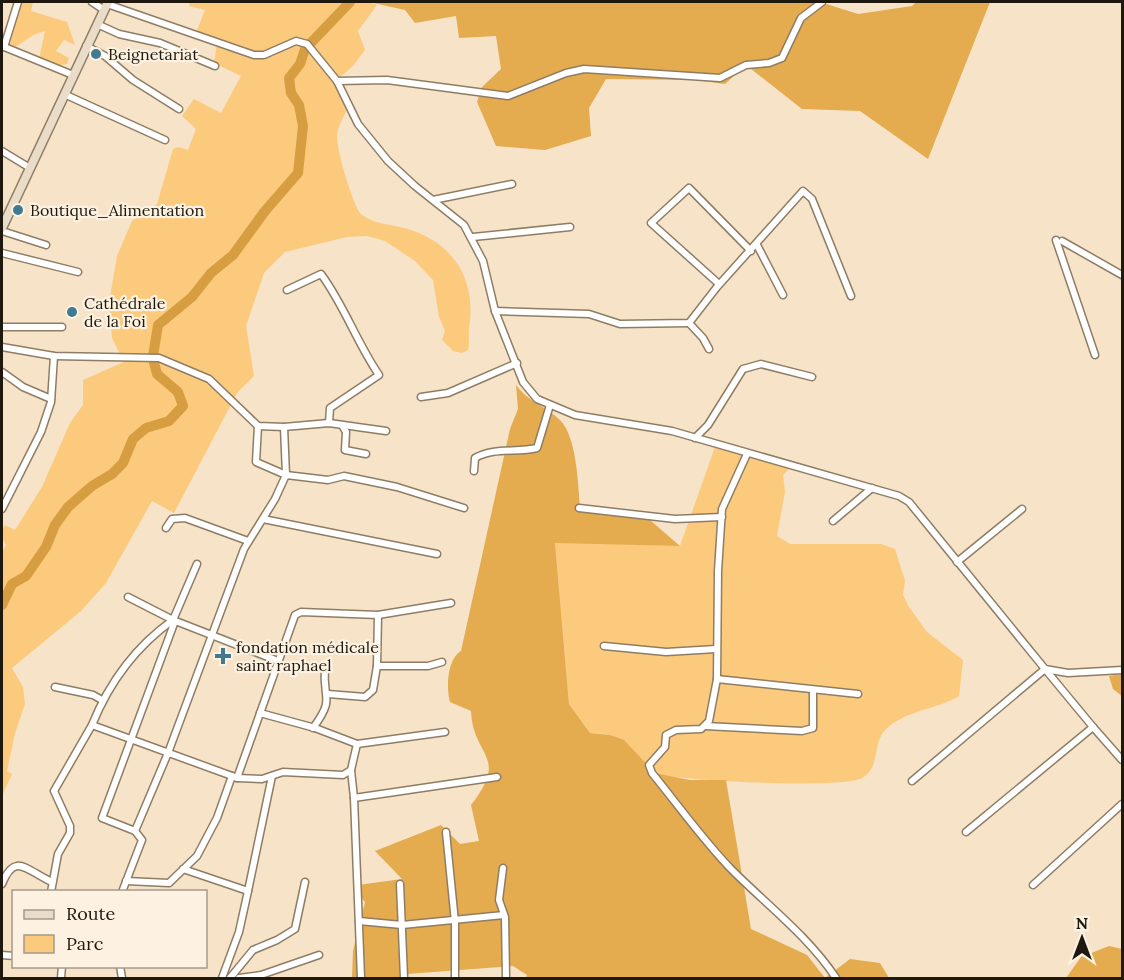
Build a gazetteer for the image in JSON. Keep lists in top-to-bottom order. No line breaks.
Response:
{"places":{"other":["Beignetariat","Boutique_Alimentation","Cathédrale de la Foi"],"health":["fondation médicale saint raphael"]},"legend":["Route","Parc"],"north":"top"}
